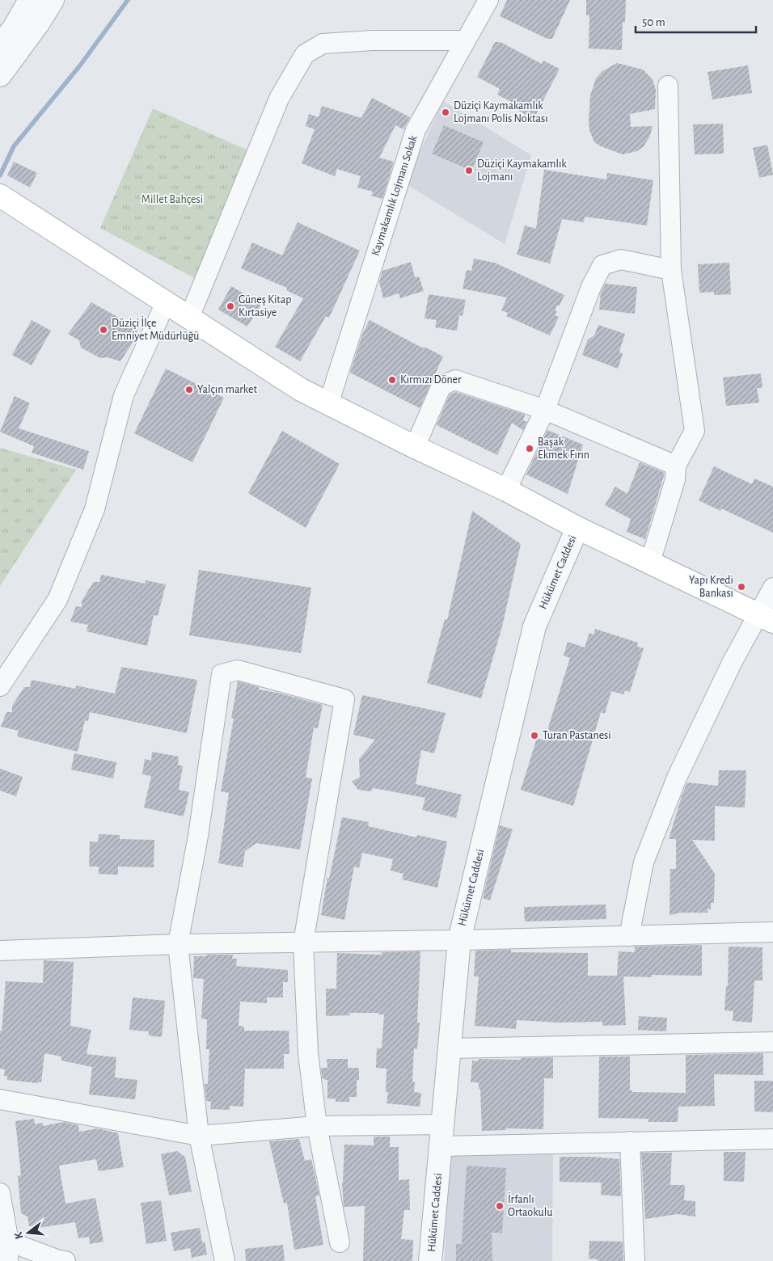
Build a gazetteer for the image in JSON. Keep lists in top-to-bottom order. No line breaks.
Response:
{"streets":{"street":["Kaymakamlık Lojmanı Sokak","Hükümet Caddesi"]},"parks":["Millet Bahçesi"],"places":["Düziçi Kaymakamlık Lojmanı Polis Noktası","Düziçi Kaymakamlık Lojmanı","Güneş Kitap Kırtasiye","Düziçi İlçe Emniyet Müdürlüğü","Kırmızı Döner","Yalçın market","Başak Ekmek Fırın","Yapı Kredi Bankası","Turan Pastanesi","İrfanlı Ortaokulu"],"scale_bar":"50 m","north":"left"}
